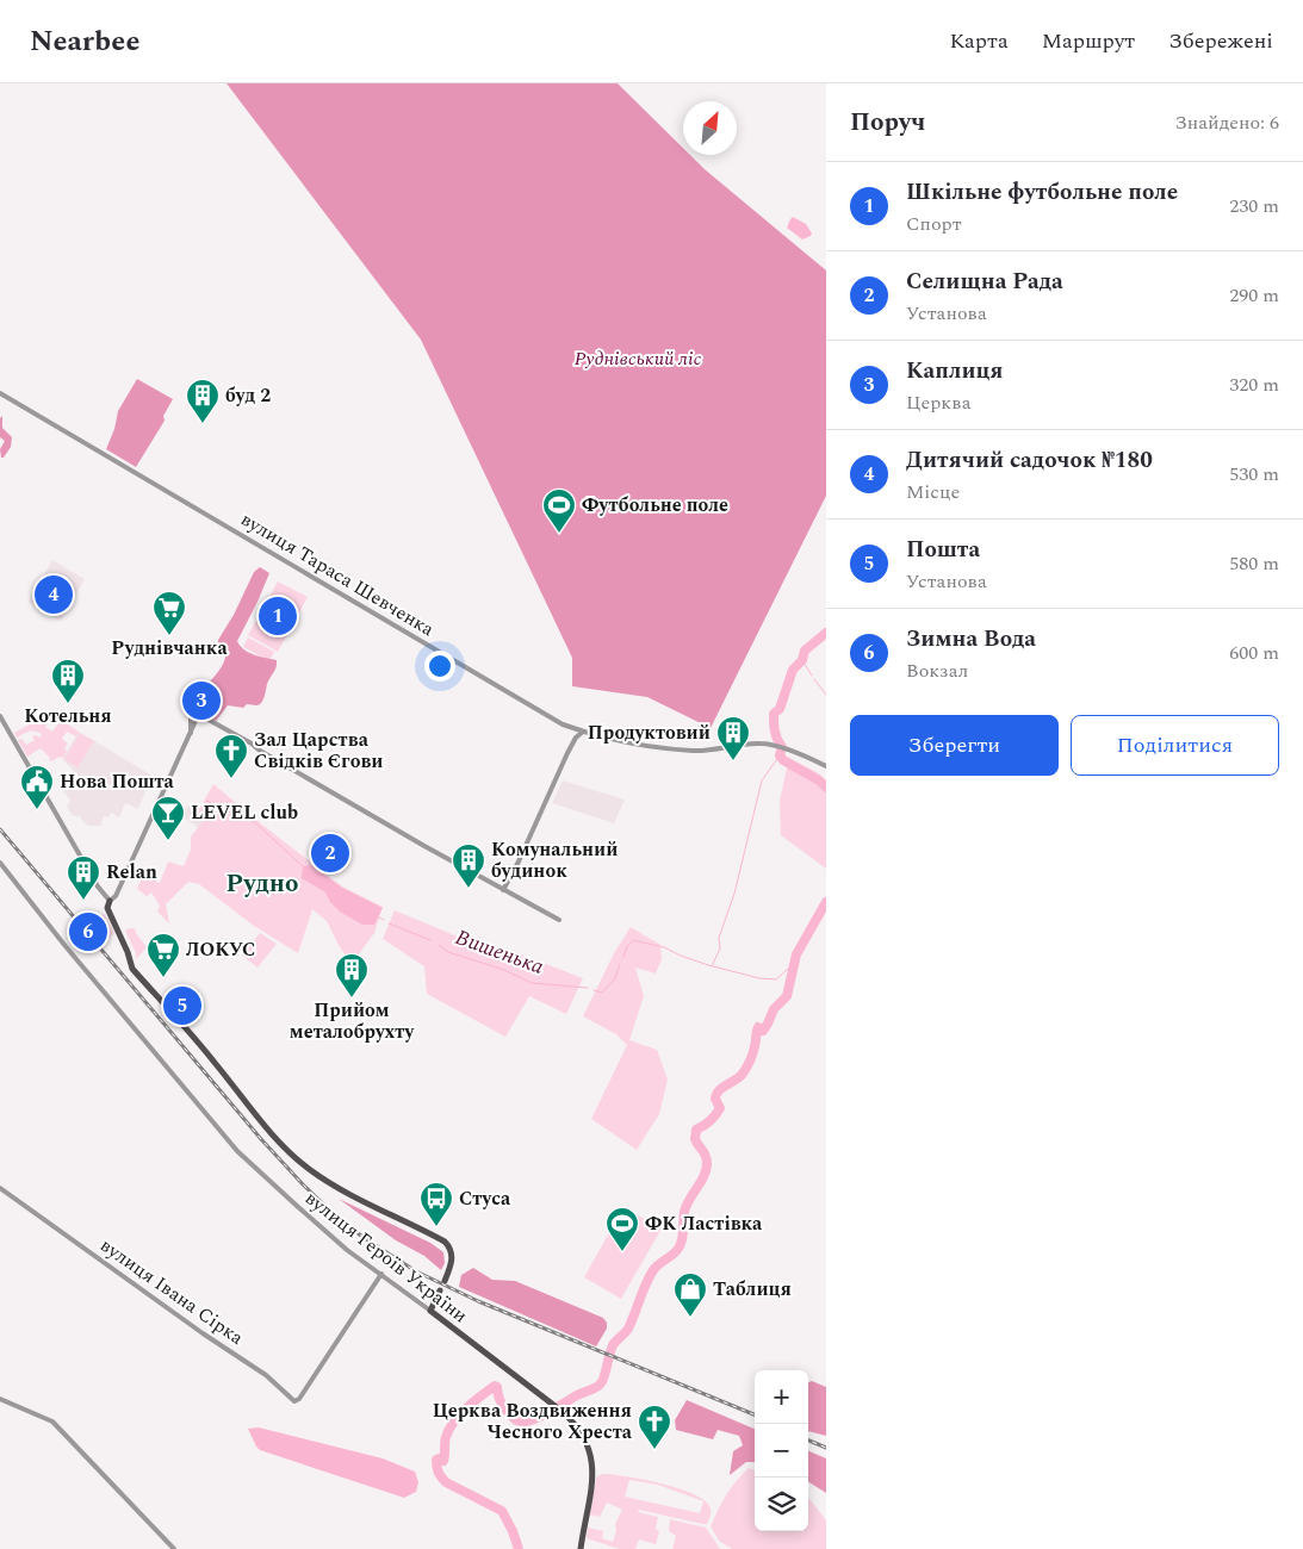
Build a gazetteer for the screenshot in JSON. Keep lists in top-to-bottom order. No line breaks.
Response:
{"streets":{"main road":["вулиця Героїв України"],"street":["вулиця Тараса Шевченка","вулиця Івана Сірка"]},"crossings":[["вулиця Героїв України","вулиця Івана Сірка"]],"districts":["Рудно"],"water":["Вишенька"],"parks":["Руднівський ліс"],"places":{"building":["буд 2","Котельня","Продуктовий","Комунальний будинок","Relan","Прийом металобрухту"],"sports":["Футбольне поле","ФК Ластівка"],"supermarket":["Руднівчанка","ЛОКУС"],"church":["Зал Царства Свідків Єгови","Церква Воздвиження Чесного Хреста"],"public building":["Нова Пошта"],"bar":["LEVEL club"],"bus stop":["Стуса"],"shop":["Таблиця"]},"north":"top right","page":{"header":"Nearbee","nav":["Карта","Маршрут","Збережені"],"heading":["Поруч","Знайдено: 6"],"list":[{"mark":"1","name":"Шкільне футбольне поле","note":"Спорт","value":"230 m"},{"mark":"2","name":"Селищна Рада","note":"Установа","value":"290 m"},{"mark":"3","name":"Каплиця","note":"Церква","value":"320 m"},{"mark":"4","name":"Дитячий садочок №180","note":"Місце","value":"530 m"},{"mark":"5","name":"Пошта","note":"Установа","value":"580 m"},{"mark":"6","name":"Зимна Вода","note":"Вокзал","value":"600 m"}],"pins":["4","1","3","2","6","5"],"buttons":["Зберегти","Поділитися"],"map_buttons":["+","−"]}}
